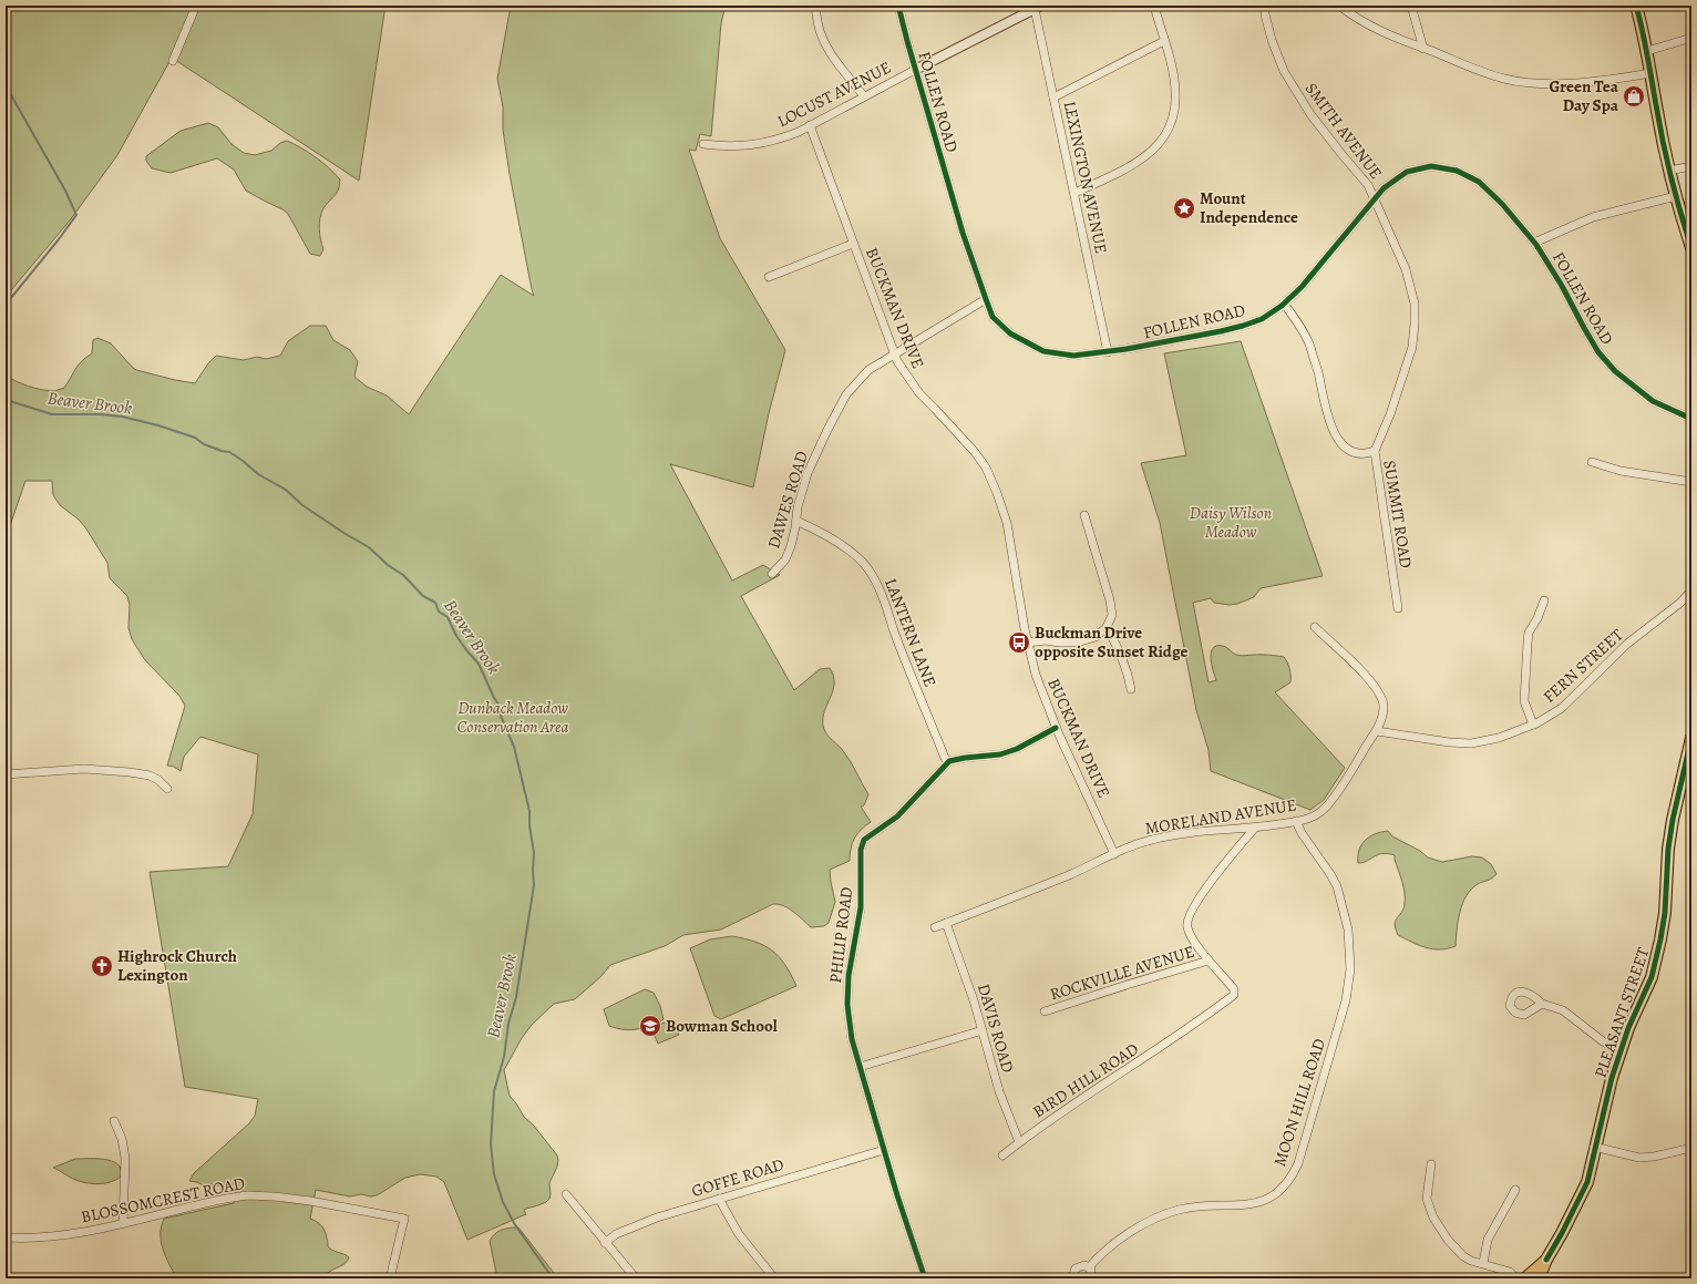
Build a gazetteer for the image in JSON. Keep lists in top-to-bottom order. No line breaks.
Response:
{"streets":{"main road":["PLEASANT STREET"],"street":["LOCUST AVENUE","FOLLEN ROAD","SMITH AVENUE","LEXINGTON AVENUE","BUCKMAN DRIVE","DAWES ROAD","SUMMIT ROAD","LANTERN LANE","FERN STREET","MORELAND AVENUE","PHILIP ROAD","ROCKVILLE AVENUE","DAVIS ROAD","BIRD HILL ROAD","MOON HILL ROAD","GOFFE ROAD","BLOSSOMCREST ROAD"]},"crossings":[["LOCUST AVENUE","FOLLEN ROAD"],["LOCUST AVENUE","LEXINGTON AVENUE"],["LOCUST AVENUE","BUCKMAN DRIVE"],["FOLLEN ROAD","SMITH AVENUE"],["FOLLEN ROAD","LEXINGTON AVENUE"],["FOLLEN ROAD","DAWES ROAD"],["FOLLEN ROAD","SUMMIT ROAD"],["SMITH AVENUE","SUMMIT ROAD"],["BUCKMAN DRIVE","DAWES ROAD"],["BUCKMAN DRIVE","MORELAND AVENUE"],["DAWES ROAD","LANTERN LANE"],["LANTERN LANE","PHILIP ROAD"],["FERN STREET","MORELAND AVENUE"],["MORELAND AVENUE","DAVIS ROAD"],["MORELAND AVENUE","MOON HILL ROAD"],["PHILIP ROAD","GOFFE ROAD"],["ROCKVILLE AVENUE","BIRD HILL ROAD"],["DAVIS ROAD","BIRD HILL ROAD"]],"water":["Beaver Brook"],"parks":["Daisy Wilson Meadow","Dunback Meadow Conservation Area"],"places":{"shop":["Green Tea Day Spa"],"place":["Mount Independence"],"bus stop":["Buckman Drive opposite Sunset Ridge"],"church":["Highrock Church Lexington"],"school or university":["Bowman School"]}}
